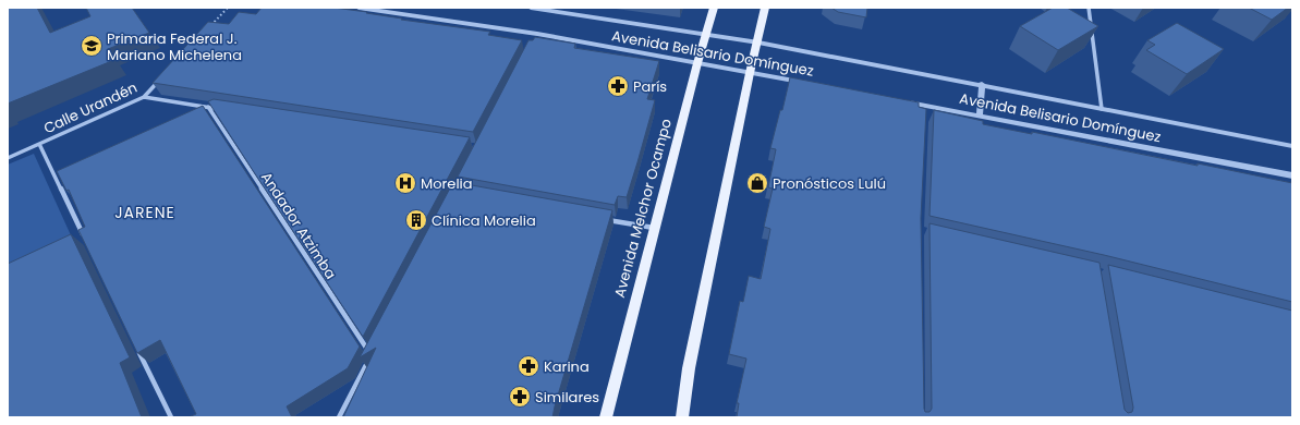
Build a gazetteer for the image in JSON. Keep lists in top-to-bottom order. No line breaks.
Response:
{"streets":{"main road":["Avenida Melchor Ocampo"],"street":["Avenida Belisario Domínguez","Calle Urandén","Andador Atzimba"]},"crossings":[["Avenida Belisario Domínguez","Avenida Melchor Ocampo"]],"districts":["JARENE"],"places":{"school or university":["Primaria Federal J. Mariano Michelena"],"pharmacy":["París","Karina","Similares"],"hospital":["Morelia"],"shop":["Pronósticos Lulú"],"building":["Clínica Morelia"]}}
